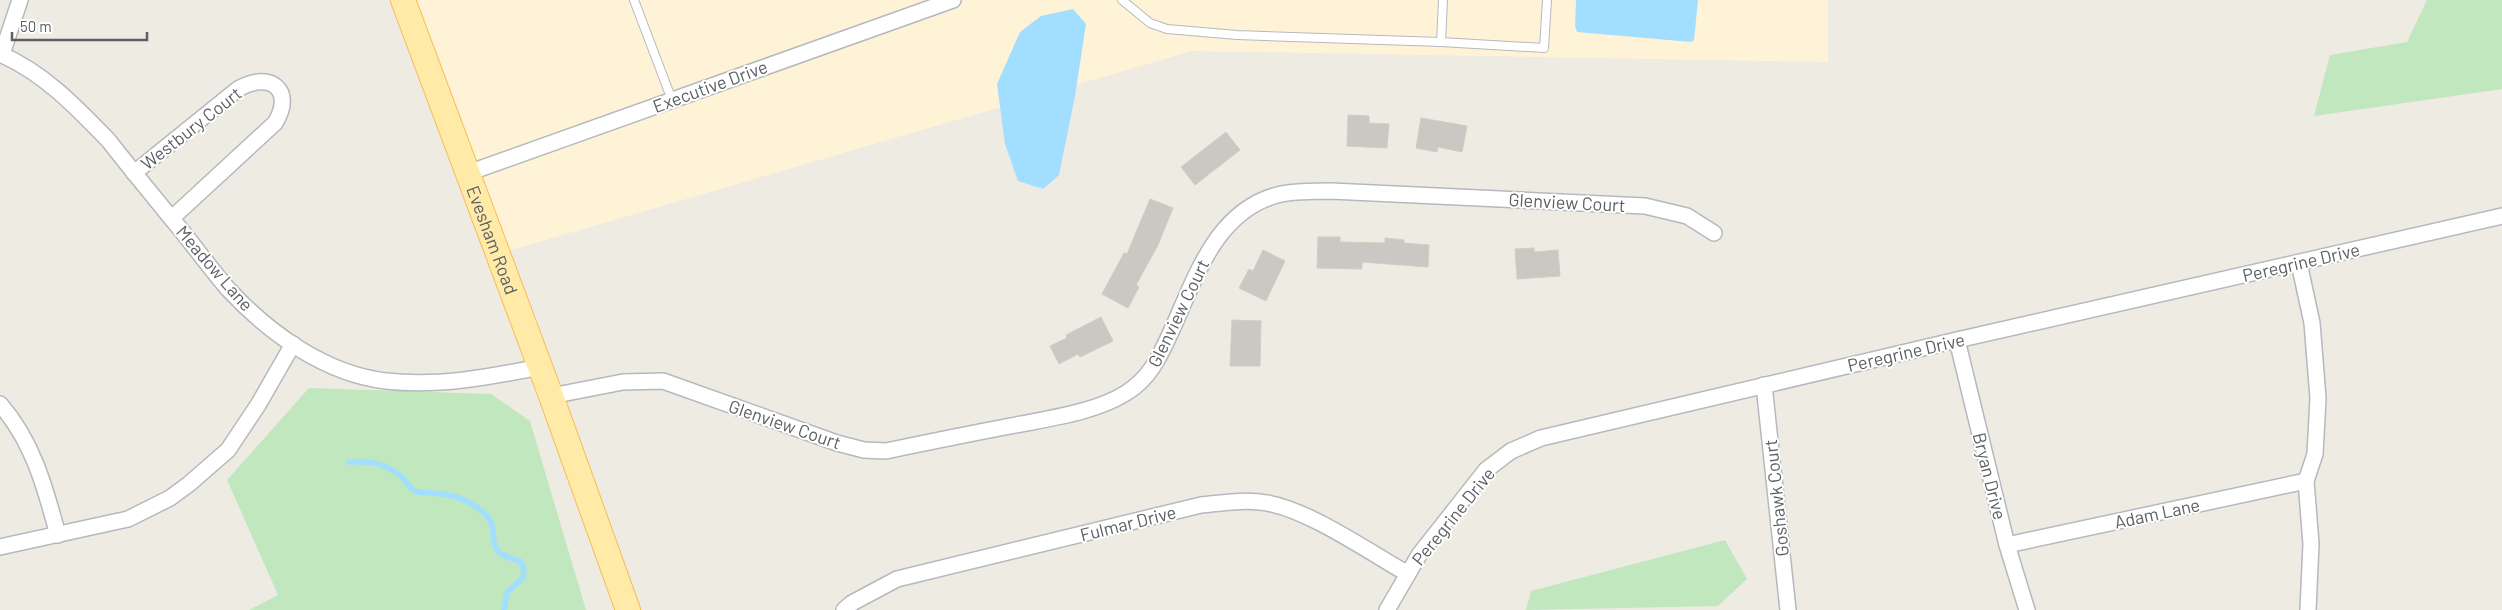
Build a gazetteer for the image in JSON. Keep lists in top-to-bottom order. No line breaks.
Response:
{"streets":{"main road":["Evesham Road"],"street":["Executive Drive","Westbury Court","Glenview Court","Peregrine Drive","Meadow Lane","Bryan Drive","Goshawk Court","Adam Lane","Fulmar Drive"]},"crossings":[["Executive Drive","Evesham Road"],["Westbury Court","Meadow Lane"],["Glenview Court","Evesham Road"],["Evesham Road","Meadow Lane"],["Peregrine Drive","Bryan Drive"],["Peregrine Drive","Goshawk Court"],["Peregrine Drive","Fulmar Drive"],["Bryan Drive","Adam Lane"]],"scale_bar":"50 m"}
